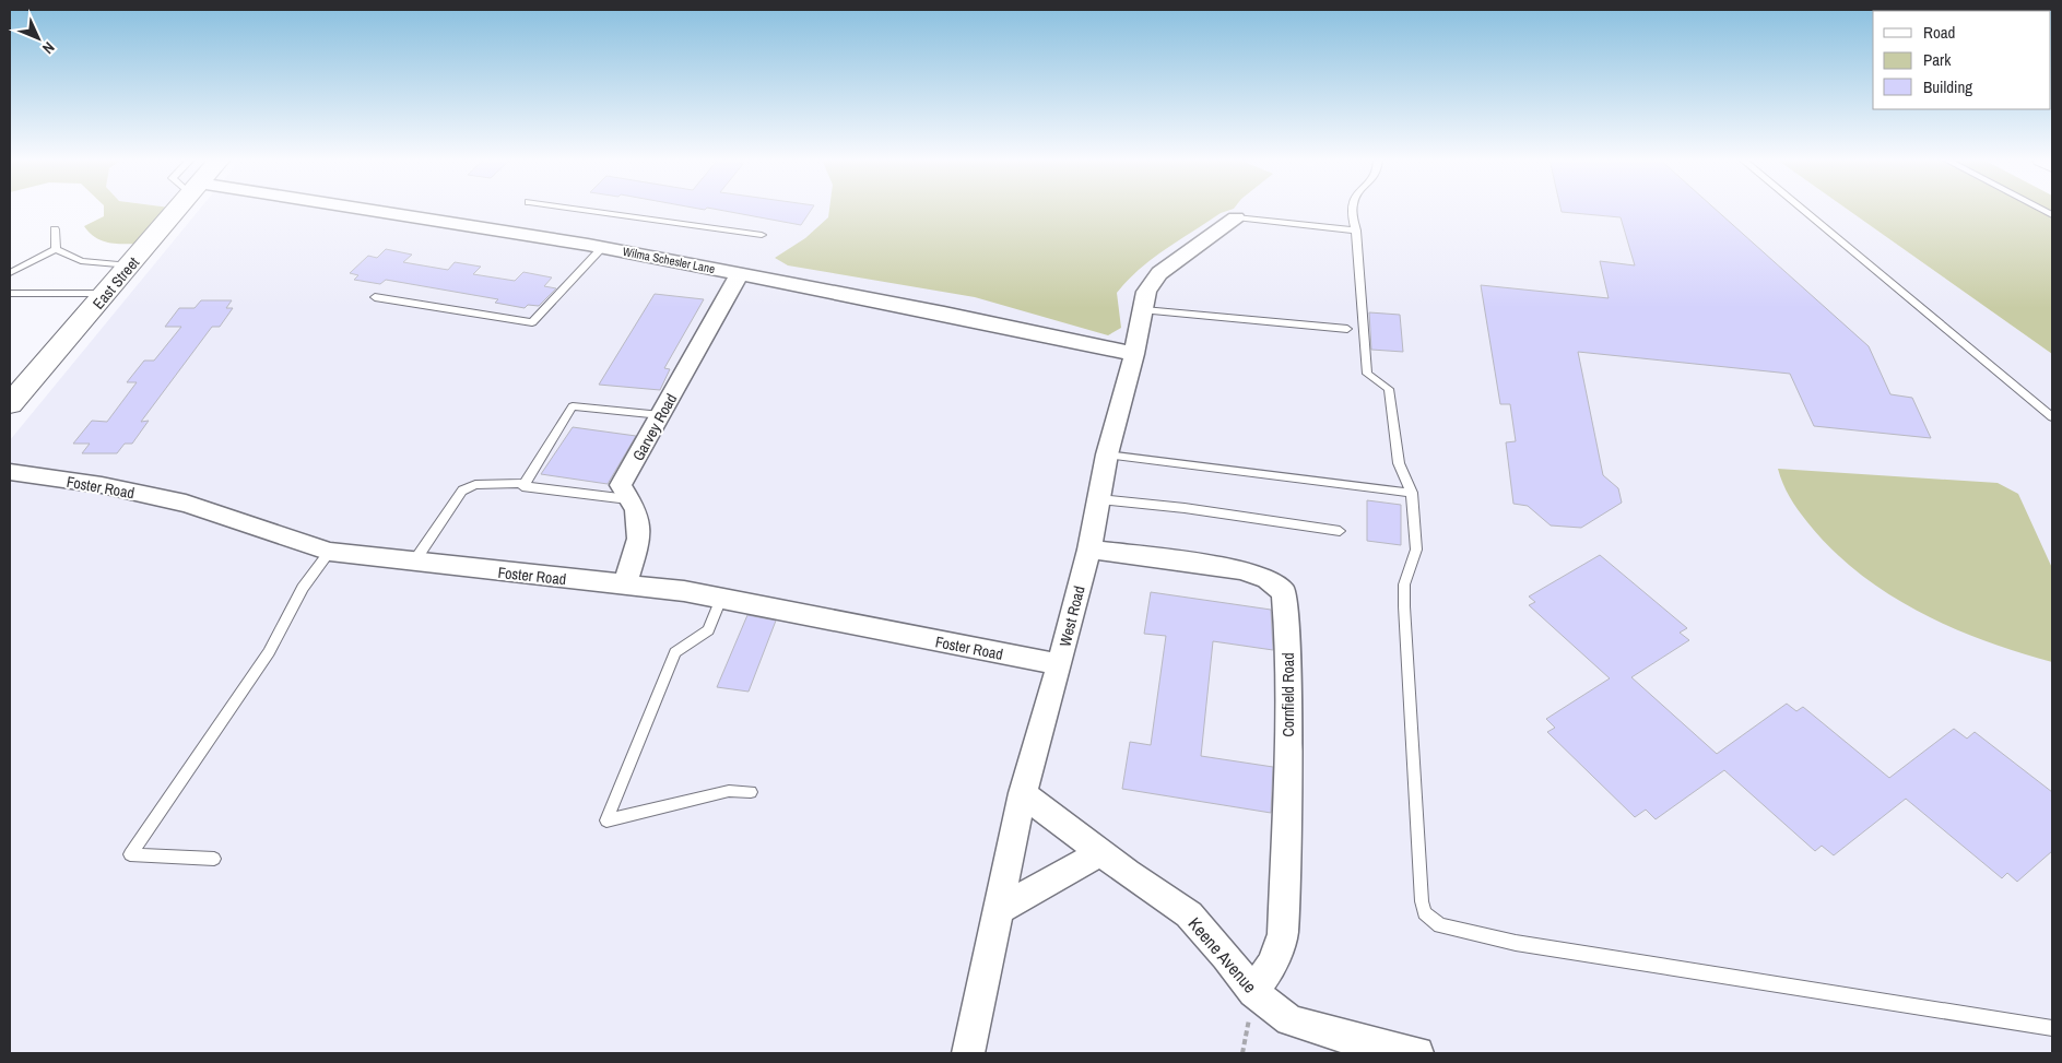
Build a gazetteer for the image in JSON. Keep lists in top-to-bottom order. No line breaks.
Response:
{"streets":{"main road":["East Street"],"street":["Wilma Schesler Lane","Garvey Road","Foster Road","West Road","Cornfield Road","Keene Avenue"]},"crossings":[["Wilma Schesler Lane","Garvey Road"],["Wilma Schesler Lane","West Road"],["Garvey Road","Foster Road"],["Foster Road","West Road"],["West Road","Cornfield Road"],["West Road","Keene Avenue"],["Cornfield Road","Keene Avenue"]],"legend":["Road","Park","Building"],"north":"bottom right"}
